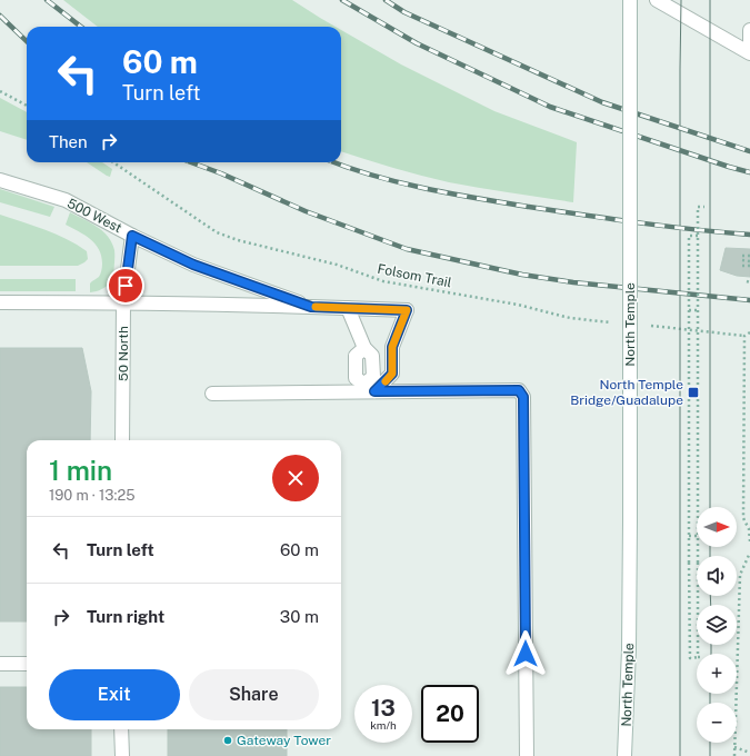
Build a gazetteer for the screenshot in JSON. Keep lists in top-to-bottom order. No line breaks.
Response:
{"streets":{"street":["500 West","North Temple","50 North"],"path":["Folsom Trail"]},"crossings":[["500 West","50 North"]],"places":{"transit":["North Temple Bridge/Guadalupe"],"other":["Gateway Tower"]},"north":"right","page":{"turn":["60 m","Turn left"],"then":"Then","heading":["1 min","190 m · 13:25"],"map_buttons":["+","−"],"list":[{"name":"Turn left","value":"60 m"},{"name":"Turn right","value":"30 m"}],"buttons":["Exit","Share"],"speed":"13 km/h","limit":"20"}}
